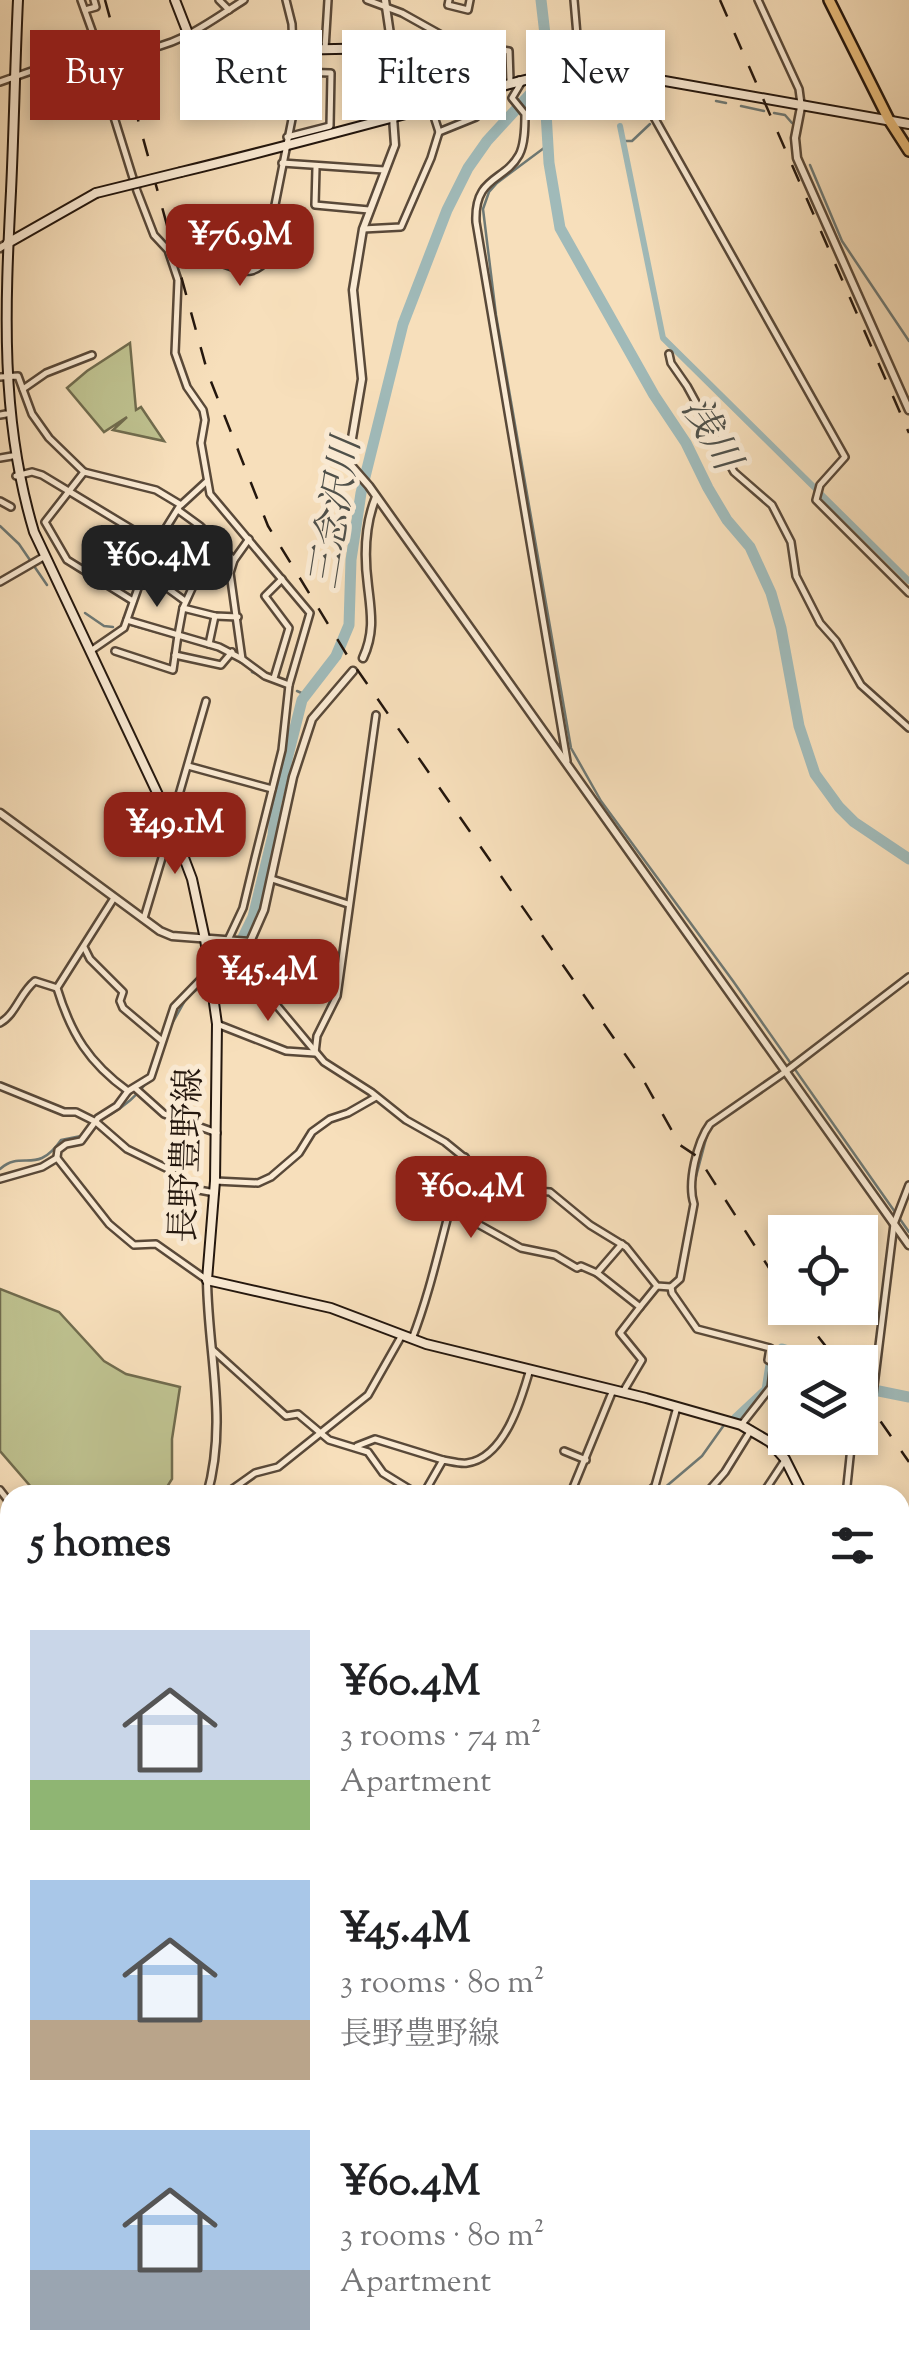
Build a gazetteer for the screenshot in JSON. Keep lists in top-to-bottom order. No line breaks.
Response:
{"streets":{"main road":["長野豊野線"]},"water":["浅川","三念沢川"],"page":{"chip":["Buy","Rent","Filters","New"],"price":["¥76.9M","¥60.4M","¥49.1M","¥45.4M","¥60.4M"],"heading":"5 homes","list":[{"name":"¥60.4M","note":"3 rooms · 74 m² · Apartment"},{"name":"¥45.4M","note":"3 rooms · 80 m² · 長野豊野線"},{"name":"¥60.4M","note":"3 rooms · 80 m² · Apartment"}]}}
